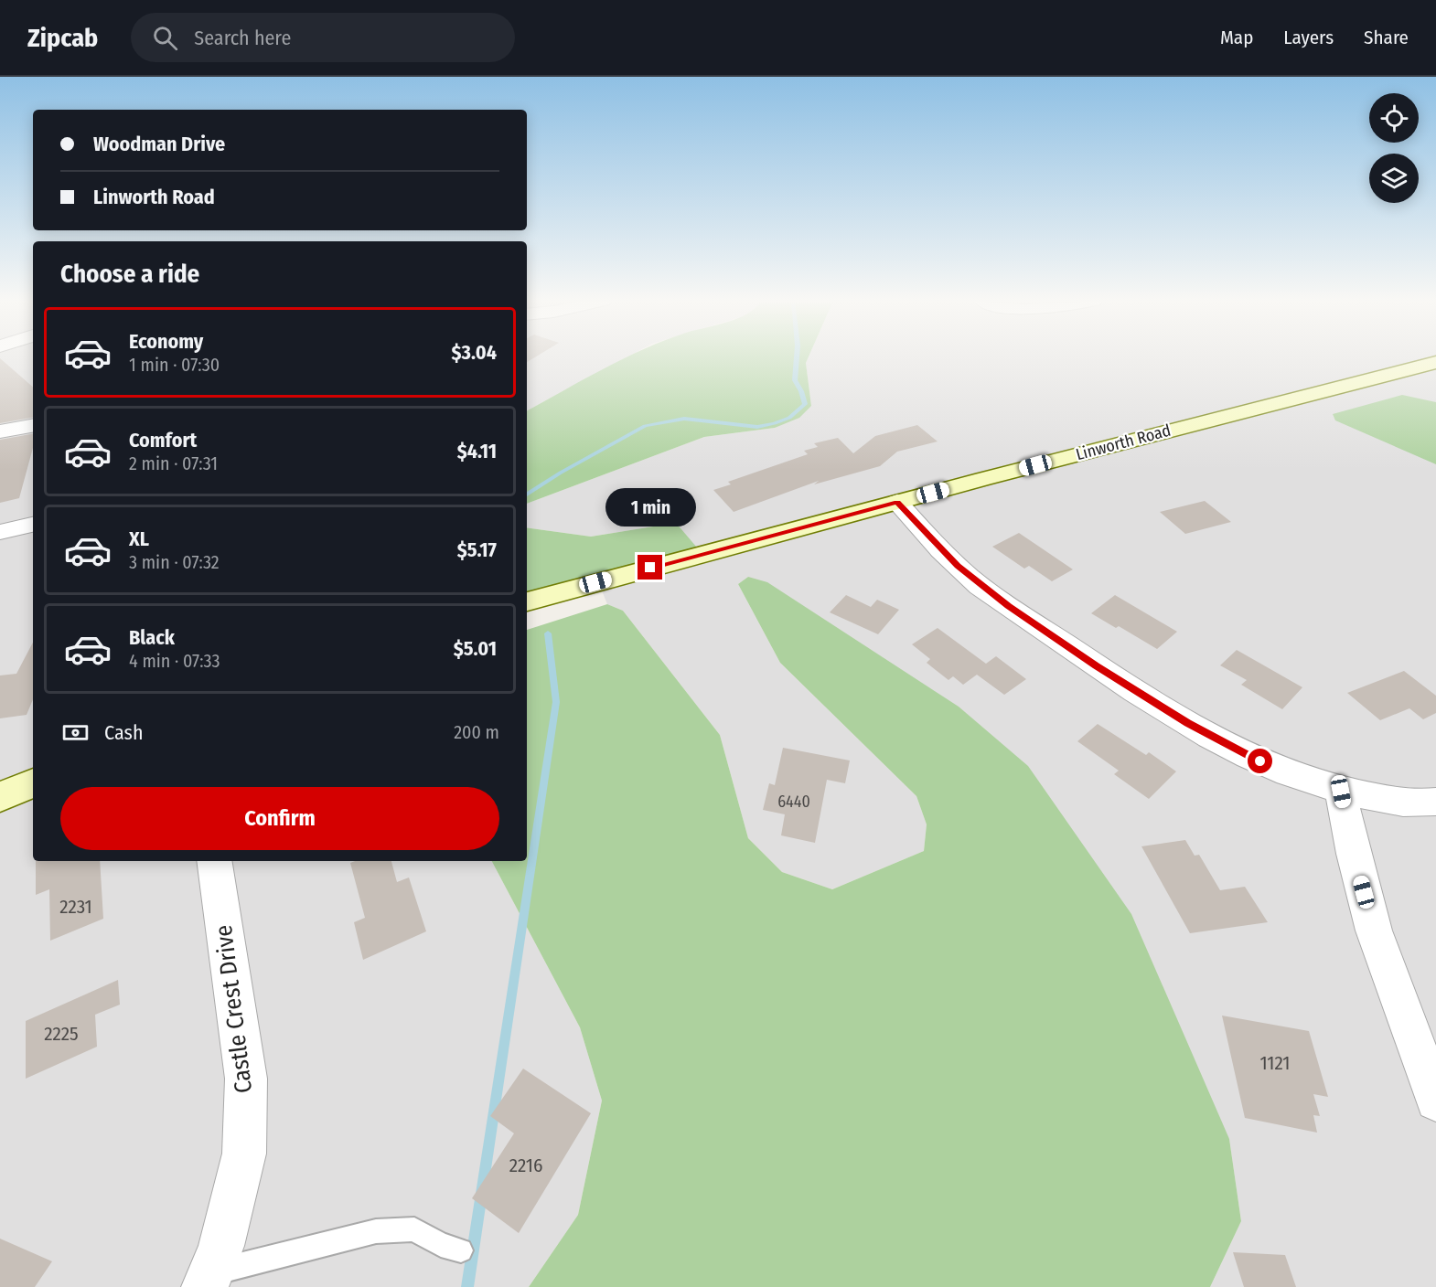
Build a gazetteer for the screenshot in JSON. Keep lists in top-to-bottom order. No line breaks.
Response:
{"streets":{"main road":["Linworth Road"],"street":["Castle Crest Drive"]},"house_numbers":["6440","2231","2225","1121","2216"],"page":{"header":"Zipcab","search":"Search here","nav":["Map","Layers","Share"],"banner":["Woodman Drive","Linworth Road"],"heading":"Choose a ride","list":[{"name":"Economy","note":"1 min · 07:30","value":"$3.04"},{"name":"Comfort","note":"2 min · 07:31","value":"$4.11"},{"name":"XL","note":"3 min · 07:32","value":"$5.17"},{"name":"Black","note":"4 min · 07:33","value":"$5.01"}],"bubble":"1 min","pay":["Cash","200 m"],"buttons":"Confirm"}}
